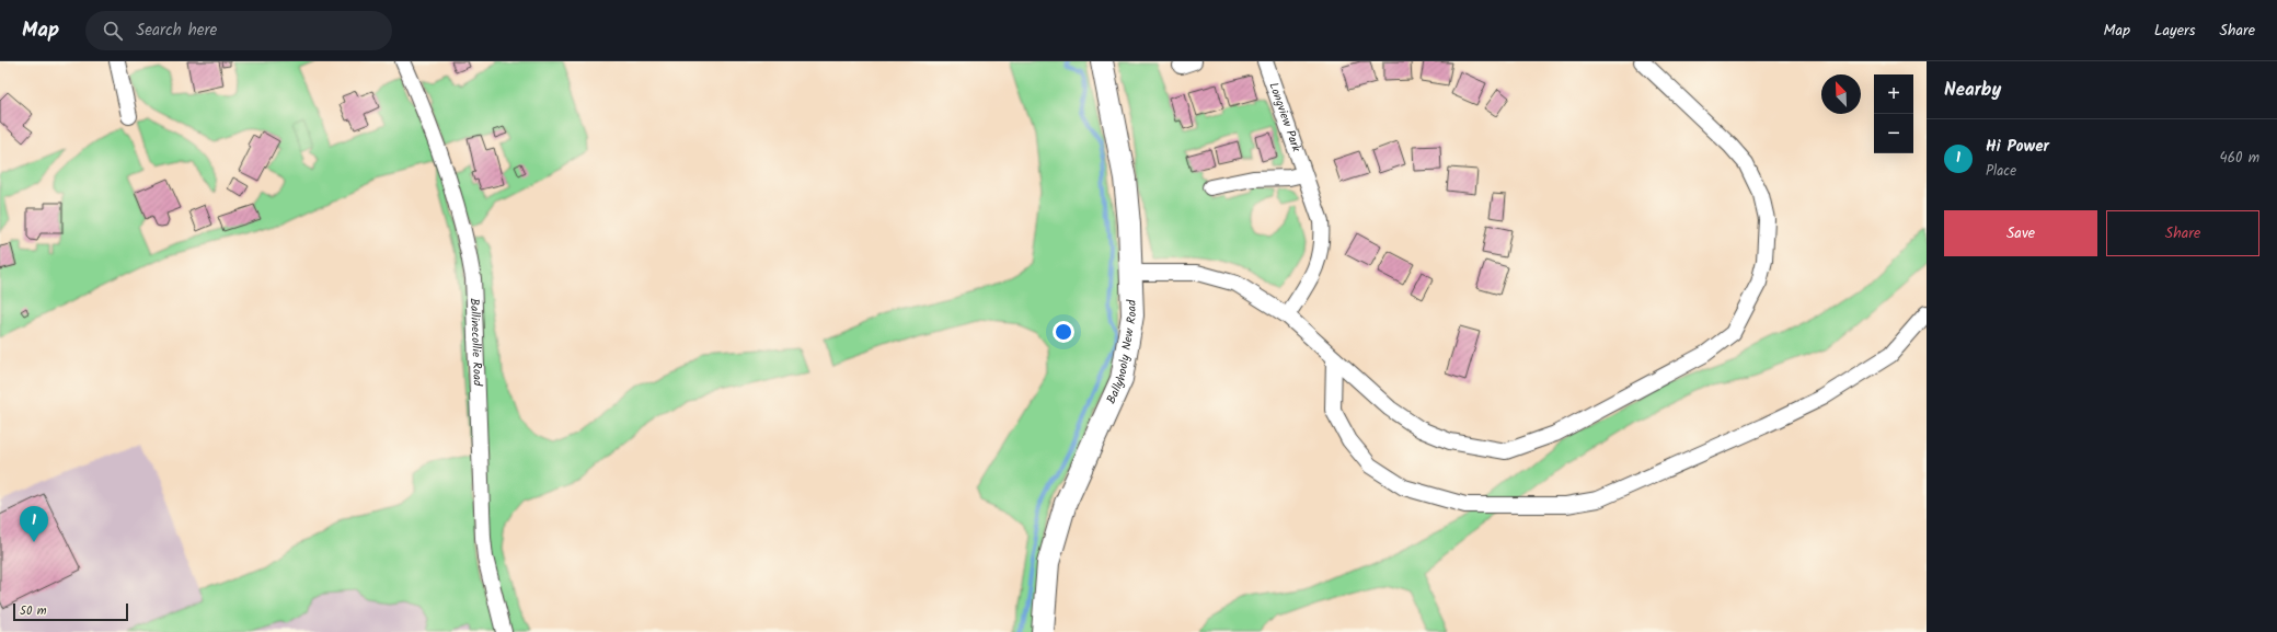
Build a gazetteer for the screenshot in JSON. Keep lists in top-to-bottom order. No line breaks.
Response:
{"streets":{"main road":["Ballyhooly New Road"],"street":["Longview Park","Ballinecollie Road"]},"scale_bar":"50 m","north":"top left","page":{"header":"Map","search":"Search here","nav":["Map","Layers","Share"],"heading":"Nearby","map_buttons":["+","−"],"list":[{"mark":"1","name":"Hi Power","note":"Place","value":"460 m"}],"buttons":["Save","Share"],"pins":"1","scale":"50 m"}}
